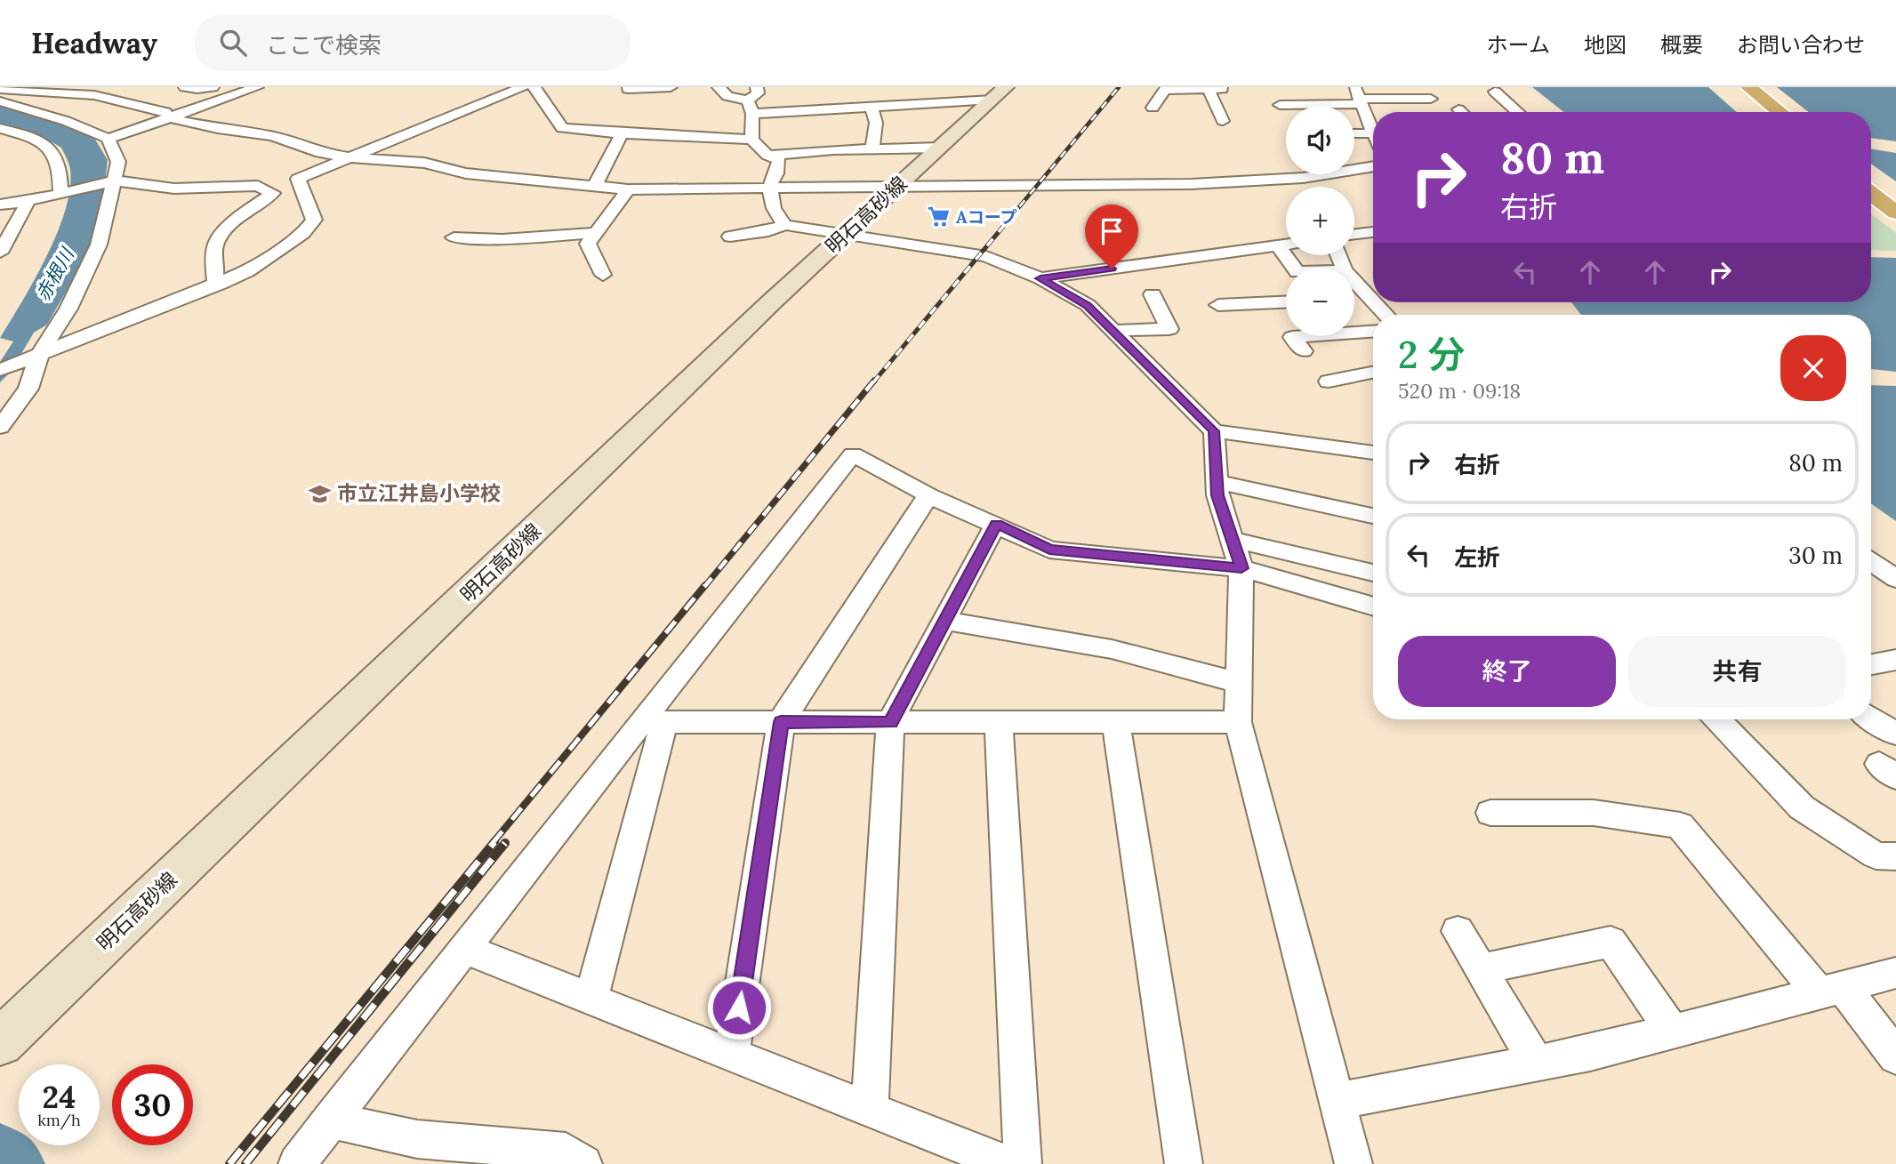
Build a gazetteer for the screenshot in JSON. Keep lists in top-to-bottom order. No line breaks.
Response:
{"streets":{"main road":["明石高砂線"]},"water":["赤根川"],"places":{"supermarket":["Aコープ"],"school or university":["市立江井島小学校"]},"page":{"header":"Headway","search":"ここで検索","nav":["ホーム","地図","概要","お問い合わせ"],"map_buttons":["+","−"],"turn":["80 m","右折"],"heading":["2 分","520 m · 09:18"],"list":[{"name":"右折","value":"80 m"},{"name":"左折","value":"30 m"}],"buttons":["終了","共有"],"speed":"24 km/h","limit":"30"}}
